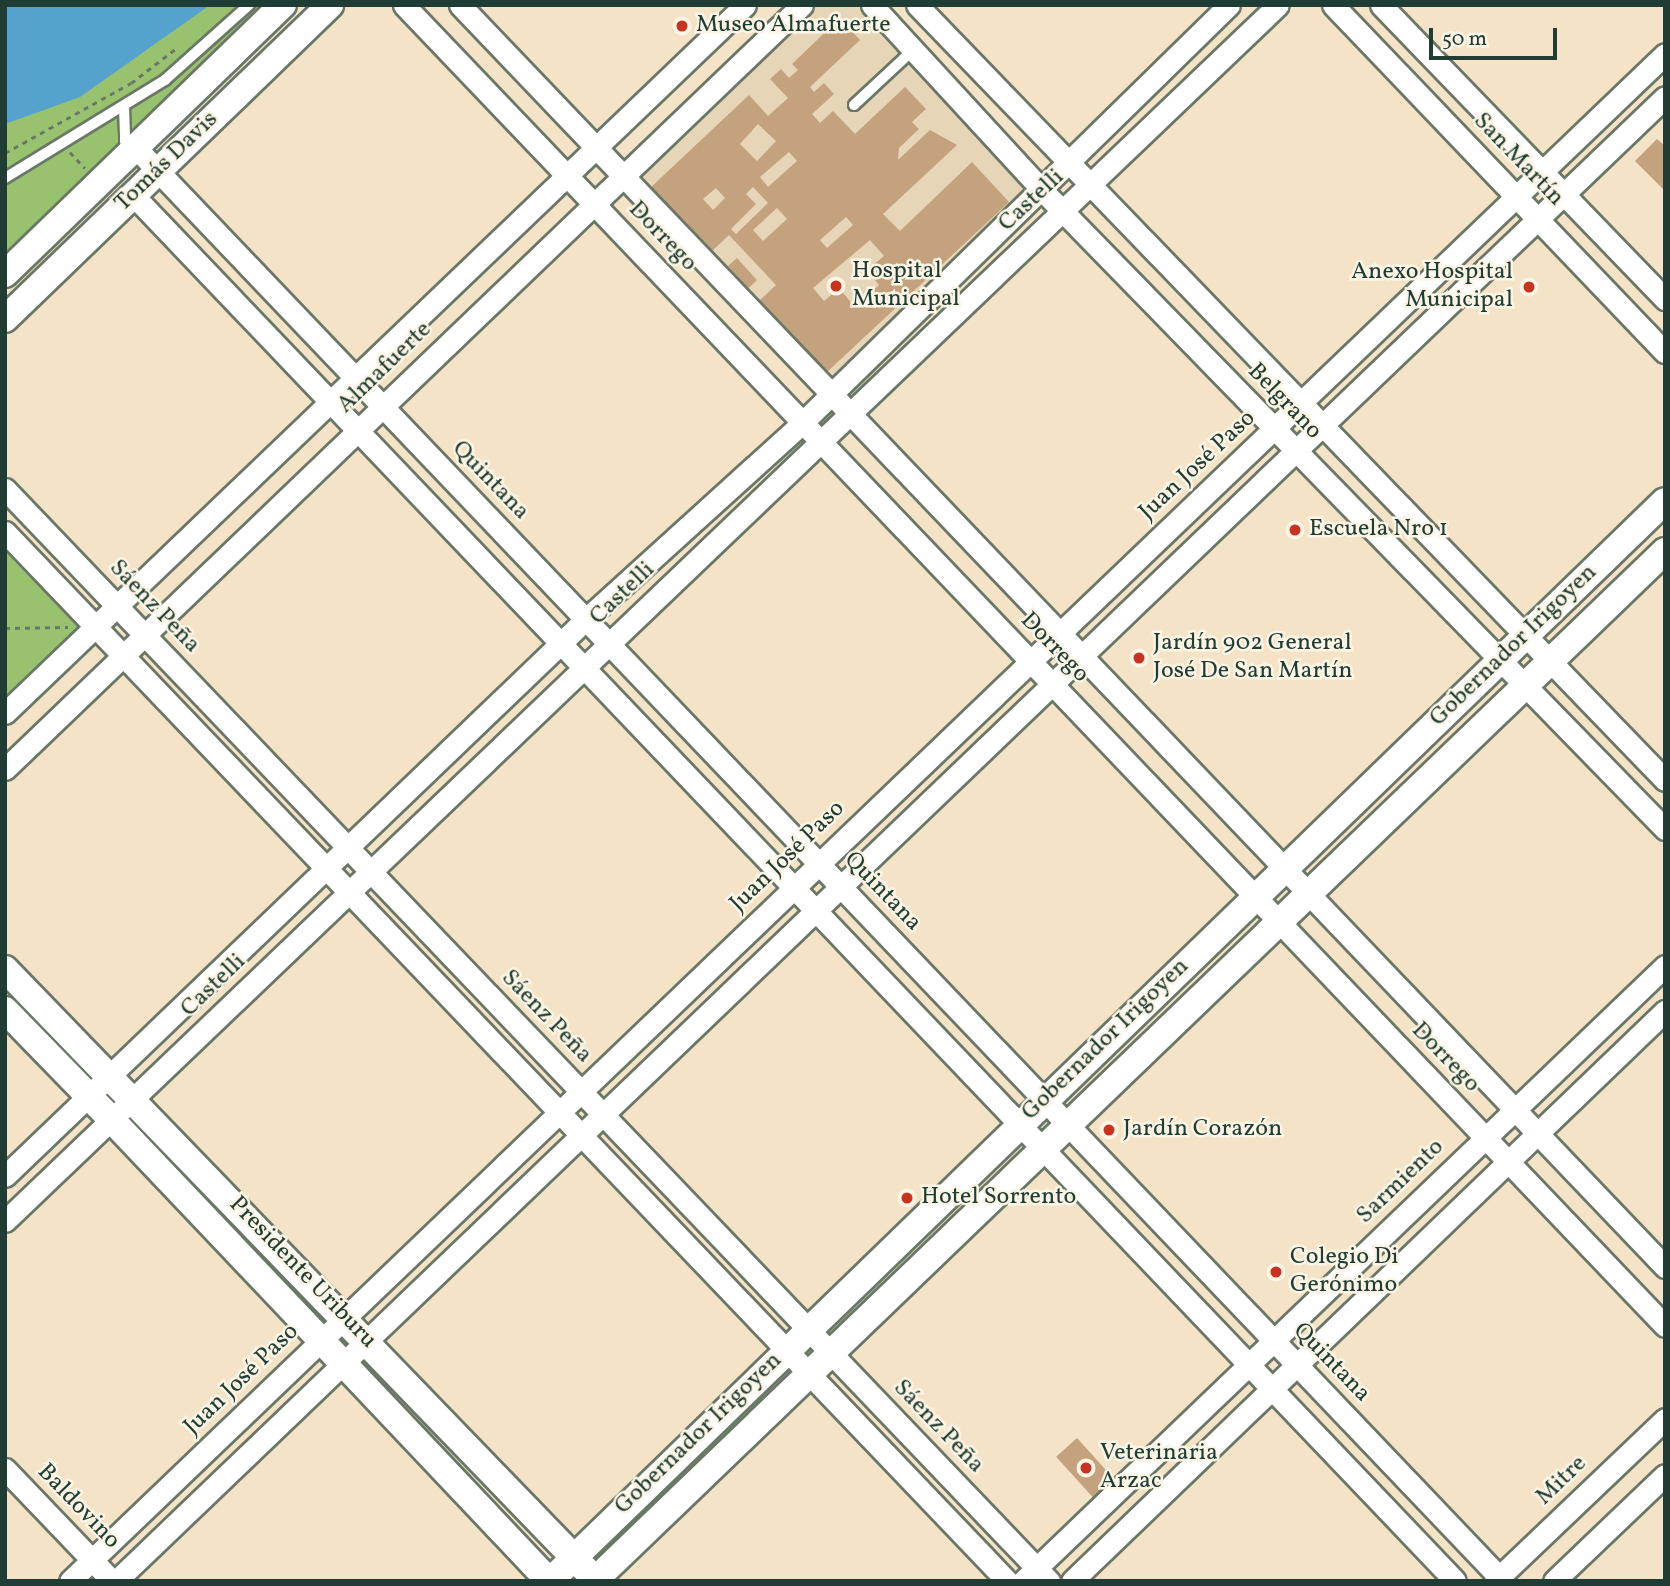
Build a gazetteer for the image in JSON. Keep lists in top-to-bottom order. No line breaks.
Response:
{"streets":{"street":["San Martín","Tomás Davis","Castelli","Dorrego","Almafuerte","Belgrano","Juan José Paso","Quintana","Sáenz Peña","Gobernador Irigoyen","Sarmiento","Presidente Uriburu","Mitre","Baldovino"]},"crossings":[["San Martín","Juan José Paso"],["Tomás Davis","Quintana"],["Castelli","Dorrego"],["Castelli","Belgrano"],["Castelli","Quintana"],["Castelli","Sáenz Peña"],["Castelli","Presidente Uriburu"],["Dorrego","Almafuerte"],["Dorrego","Juan José Paso"],["Dorrego","Gobernador Irigoyen"],["Dorrego","Sarmiento"],["Almafuerte","Quintana"],["Almafuerte","Sáenz Peña"],["Belgrano","Juan José Paso"],["Belgrano","Gobernador Irigoyen"],["Juan José Paso","Quintana"],["Juan José Paso","Sáenz Peña"],["Juan José Paso","Presidente Uriburu"],["Juan José Paso","Baldovino"],["Quintana","Gobernador Irigoyen"],["Quintana","Sarmiento"],["Quintana","Mitre"],["Sáenz Peña","Gobernador Irigoyen"],["Sáenz Peña","Sarmiento"],["Gobernador Irigoyen","Presidente Uriburu"]],"places":["Museo Almafuerte","Hospital Municipal","Anexo Hospital Municipal","Escuela Nro 1","Jardín 902 General José De San Martín","Jardín Corazón","Hotel Sorrento","Colegio Di Gerónimo","Veterinaria Arzac"],"scale_bar":"50 m"}
